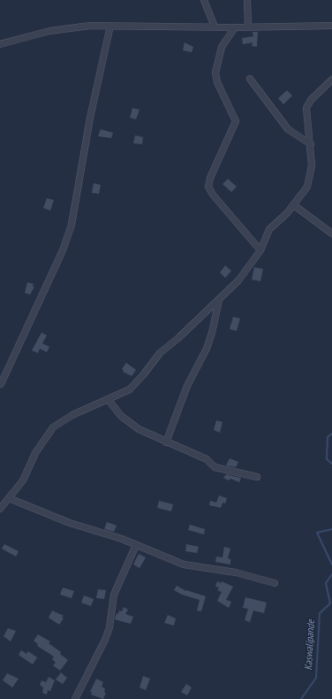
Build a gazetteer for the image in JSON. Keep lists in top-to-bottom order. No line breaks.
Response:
{"water":["Kaswalipande"]}
